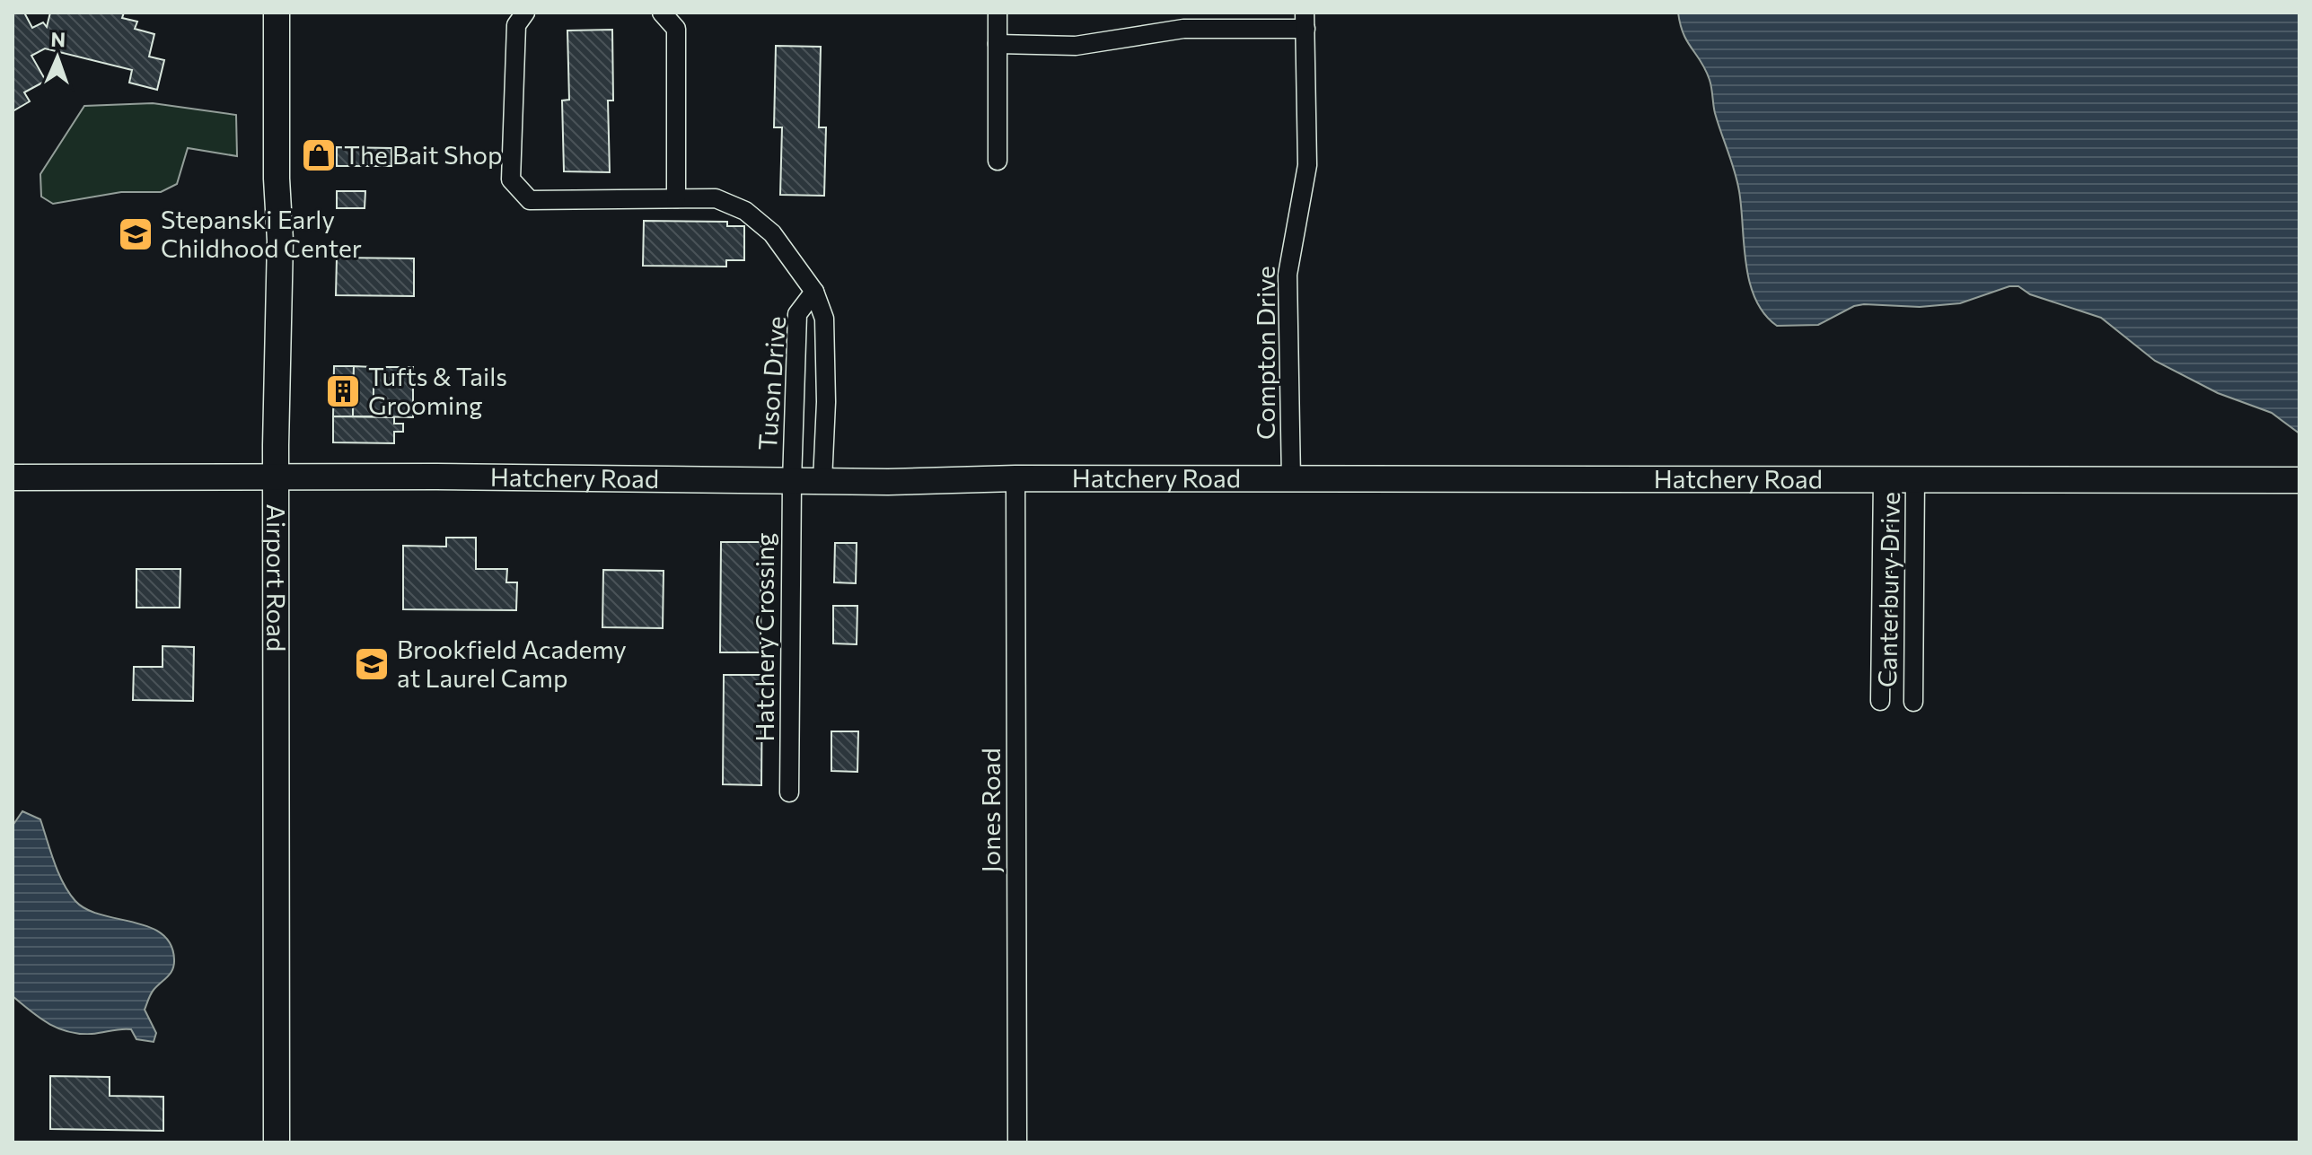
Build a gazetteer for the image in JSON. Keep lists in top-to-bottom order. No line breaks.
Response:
{"streets":{"street":["Compton Drive","Tuson Drive","Hatchery Road","Airport Road","Canterbury Drive","Hatchery Crossing","Jones Road"]},"crossings":[["Compton Drive","Hatchery Road"],["Tuson Drive","Hatchery Road"],["Tuson Drive","Hatchery Crossing"],["Hatchery Road","Airport Road"],["Hatchery Road","Canterbury Drive"],["Hatchery Road","Hatchery Crossing"],["Hatchery Road","Jones Road"]],"places":{"shop":["The Bait Shop"],"school or university":["Stepanski Early Childhood Center","Brookfield Academy at Laurel Camp"],"building":["Tufts & Tails Grooming"]},"north":"top"}
